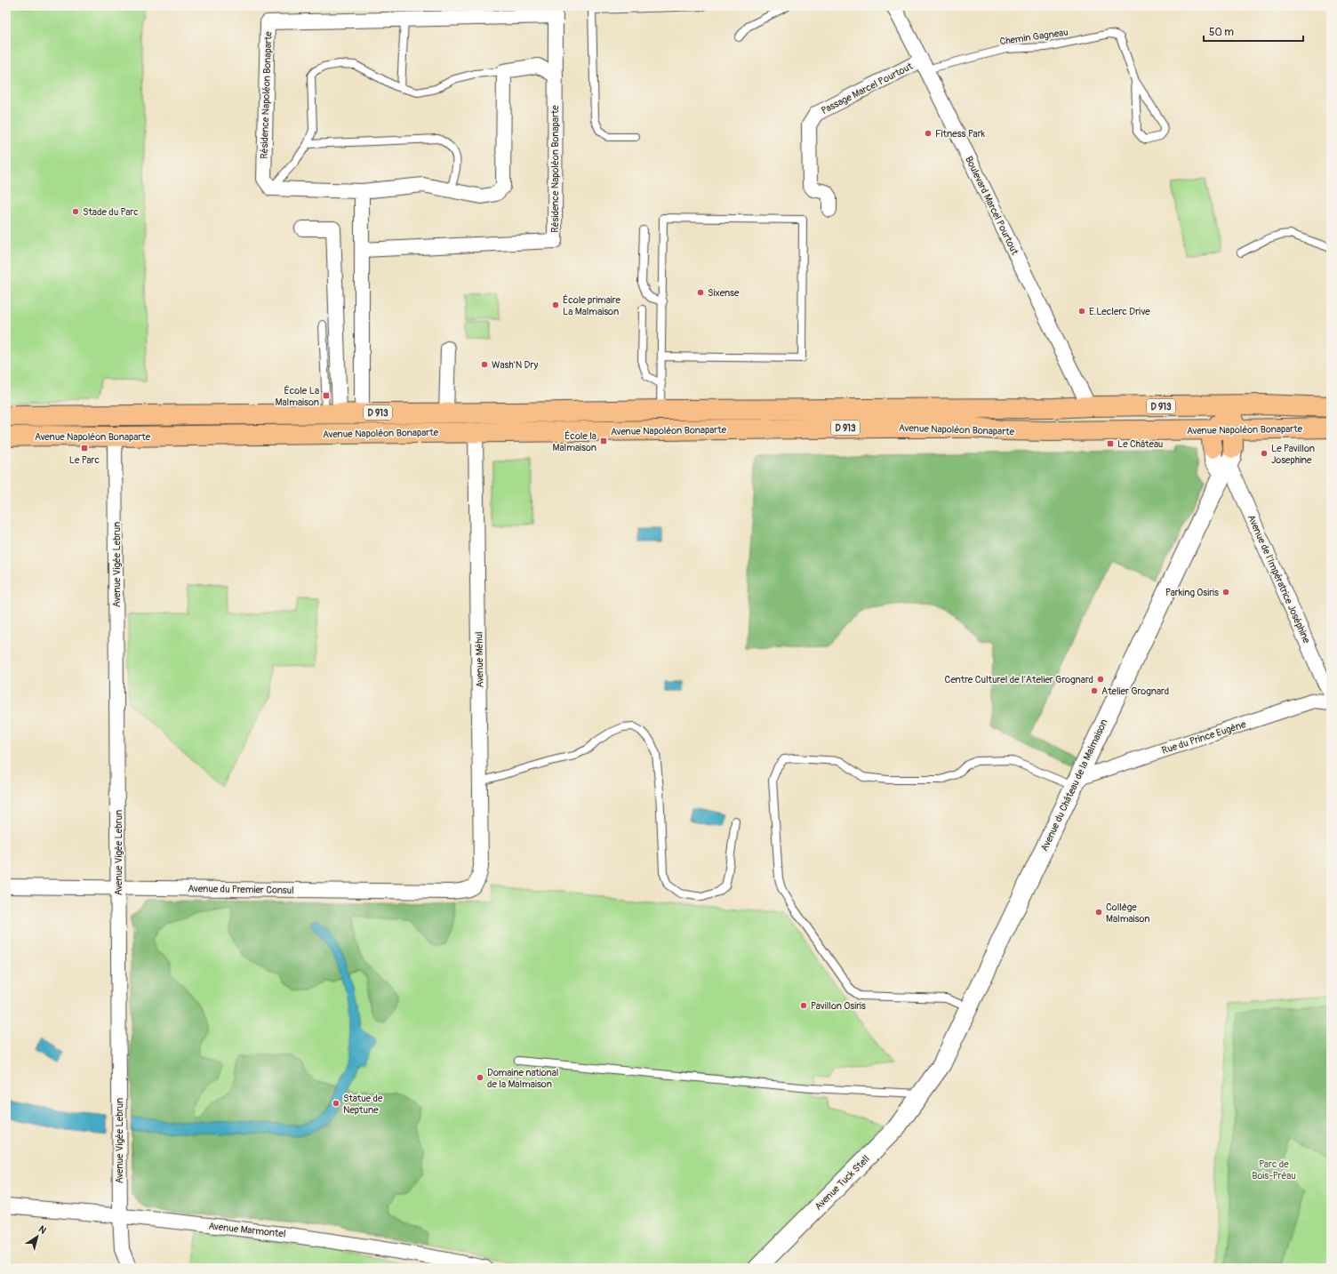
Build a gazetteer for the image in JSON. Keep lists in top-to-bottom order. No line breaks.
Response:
{"streets":{"main road":["D 913","Avenue Napoléon Bonaparte"],"street":["Passage Marcel Pourtout","Résidence Napoléon Bonaparte","Boulevard Marcel Pourtout","Avenue Vigée Lebrun","Avenue de l'Impératrice Joséphine","Avenue Méhul","Rue du Prince Eugène","Avenue du Château de la Malmaison","Avenue du Premier Consul","Avenue Tuck Stell","Avenue Marmontel"],"lane":["Chemin Gagneau"]},"crossings":[["Chemin Gagneau","Passage Marcel Pourtout"],["Chemin Gagneau","Boulevard Marcel Pourtout"],["Passage Marcel Pourtout","Boulevard Marcel Pourtout"],["Boulevard Marcel Pourtout","D 913"],["Boulevard Marcel Pourtout","Avenue Napoléon Bonaparte"],["D 913","Avenue Napoléon Bonaparte"],["Avenue Napoléon Bonaparte","Avenue Vigée Lebrun"],["Avenue Napoléon Bonaparte","Avenue de l'Impératrice Joséphine"],["Avenue Napoléon Bonaparte","Avenue Méhul"],["Avenue Napoléon Bonaparte","Avenue du Château de la Malmaison"],["Avenue Vigée Lebrun","Avenue du Premier Consul"],["Avenue Vigée Lebrun","Avenue Marmontel"],["Avenue de l'Impératrice Joséphine","Avenue du Château de la Malmaison"],["Avenue Méhul","Avenue du Premier Consul"],["Rue du Prince Eugène","Avenue du Château de la Malmaison"],["Avenue du Château de la Malmaison","Avenue Tuck Stell"]],"parks":["Parc de Bois-Préau"],"places":{"other":["Fitness Park","Stade du Parc","Sixense","École primaire La Malmaison","E.Leclerc Drive","Wash'N Dry","Le Pavillon Josephine","Parking Osiris","Centre Culturel de l'Atelier Grognard","Atelier Grognard","Collège Malmaison","Pavillon Osiris","Domaine national de la Malmaison","Statue de Neptune"],"transit":["École La Malmaison","École la Malmaison","Le Château","Le Parc"]},"scale_bar":"50 m","north":"top right"}
